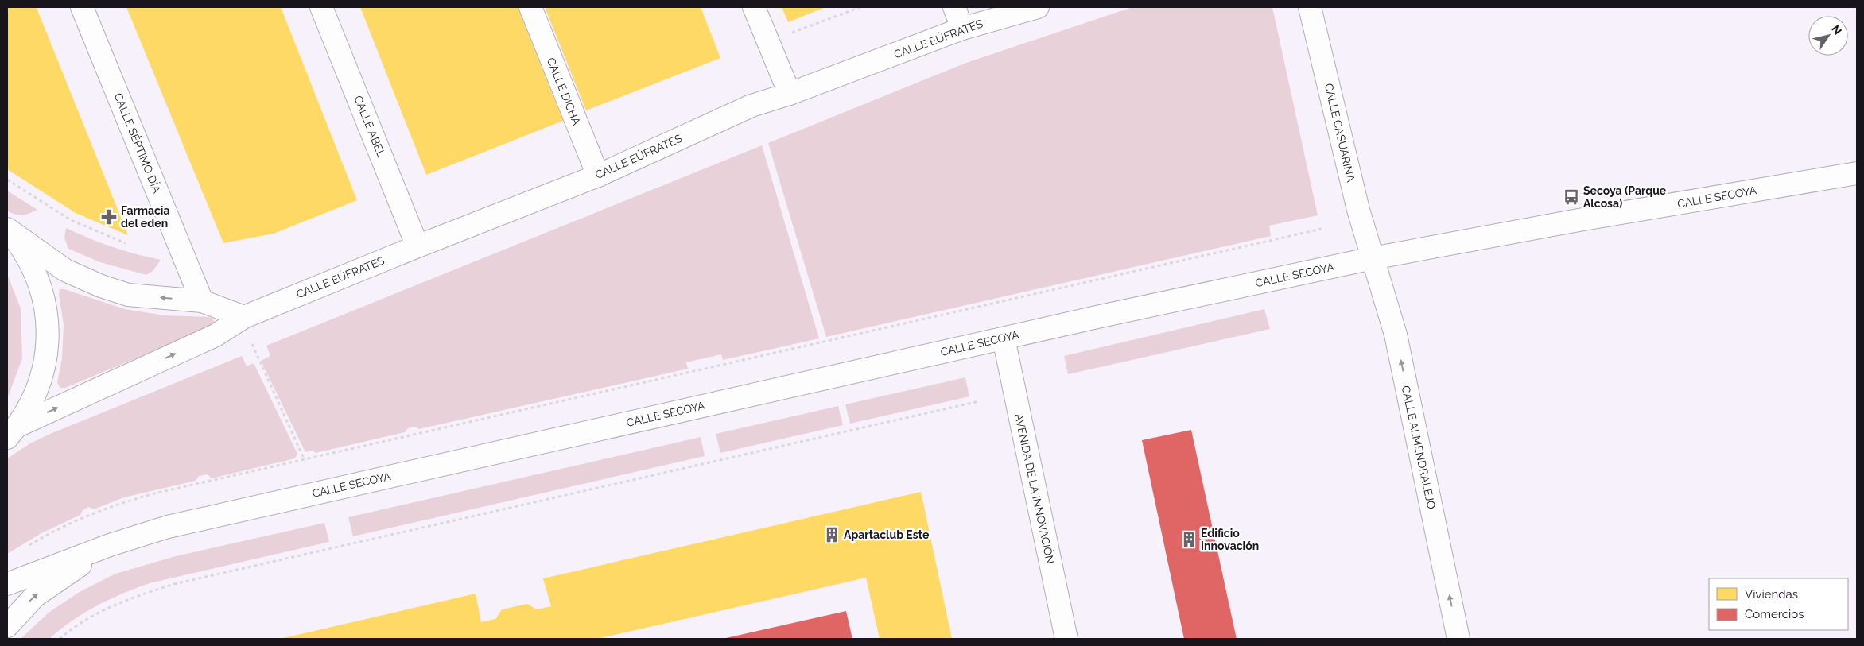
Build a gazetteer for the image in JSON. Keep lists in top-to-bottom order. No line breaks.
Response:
{"streets":{"street":["CALLE EÚFRATES","CALLE DICHA","CALLE ABEL","CALLE CASUARINA","CALLE SÉPTIMO DÍA","CALLE SECOYA","CALLE ALMENDRALEJO","AVENIDA DE LA INNOVACIÓN"]},"crossings":[["CALLE EÚFRATES","CALLE DICHA"],["CALLE EÚFRATES","CALLE ABEL"],["CALLE CASUARINA","CALLE SECOYA"],["CALLE CASUARINA","CALLE ALMENDRALEJO"],["CALLE SECOYA","CALLE ALMENDRALEJO"],["CALLE SECOYA","AVENIDA DE LA INNOVACIÓN"]],"one_way":["CALLE ALMENDRALEJO"],"places":{"bus stop":["Secoya (Parque Alcosa)"],"pharmacy":["Farmacia del eden"],"building":["Apartaclub Este","Edificio Innovación"]},"legend":["Viviendas","Comercios"],"north":"top right"}
